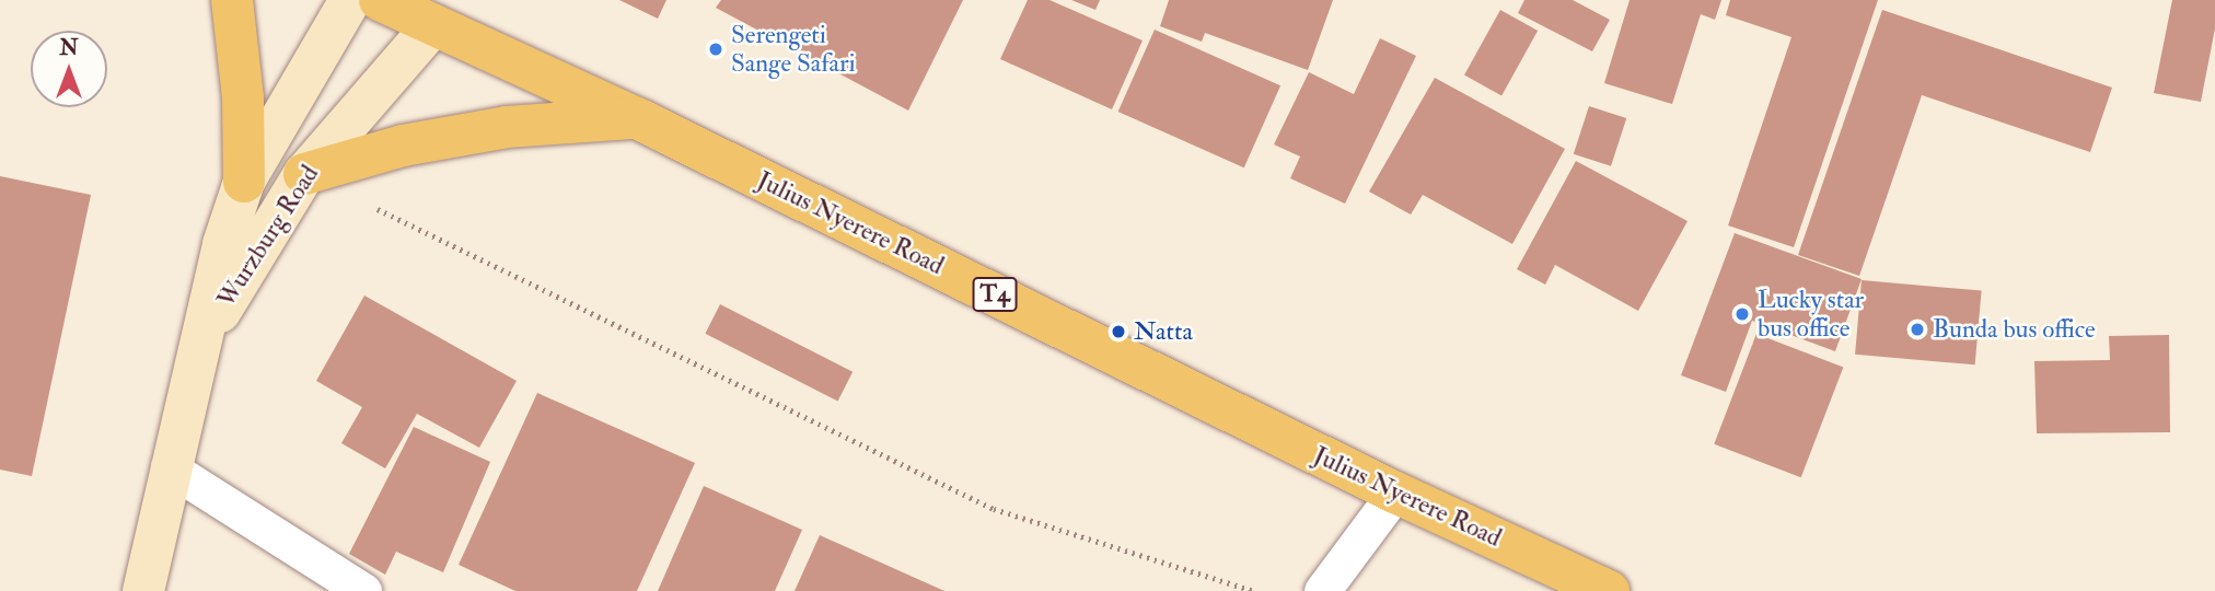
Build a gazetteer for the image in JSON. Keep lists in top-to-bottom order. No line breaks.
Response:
{"streets":{"highway":["Julius Nyerere Road","T4"],"main road":["Wurzburg Road"]},"crossings":[["Julius Nyerere Road","Wurzburg Road"]],"places":["Serengeti Sange Safari","Lucky star bus office","Bunda bus office","Natta"],"north":"top"}
